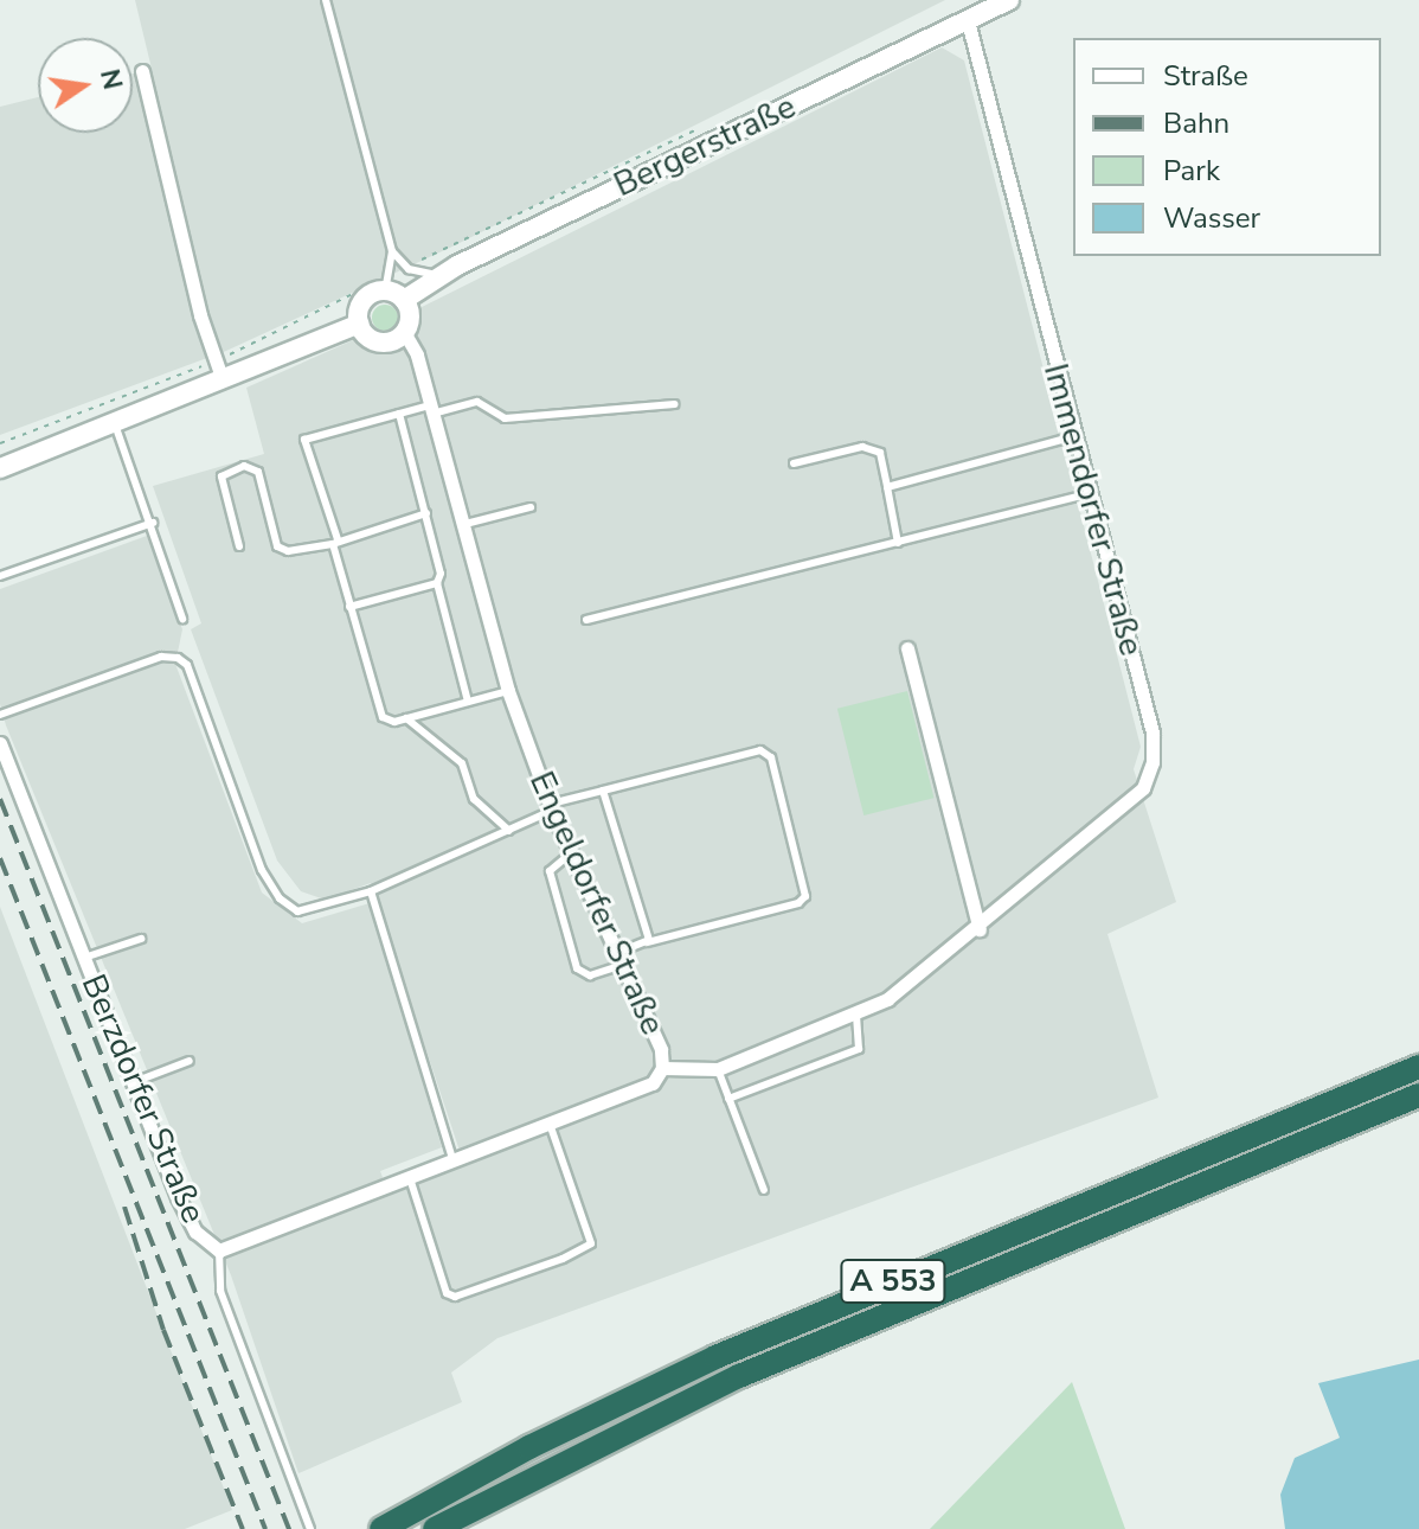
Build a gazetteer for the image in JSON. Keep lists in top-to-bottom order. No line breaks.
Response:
{"streets":{"highway":["A 553"],"street":["Bergerstraße","Immendorfer Straße","Engeldorfer Straße","Berzdorfer Straße"]},"crossings":[["Bergerstraße","Immendorfer Straße"],["Bergerstraße","Engeldorfer Straße"],["Immendorfer Straße","Engeldorfer Straße"],["Engeldorfer Straße","Berzdorfer Straße"]],"legend":["Straße","Bahn","Park","Wasser"],"north":"right"}
